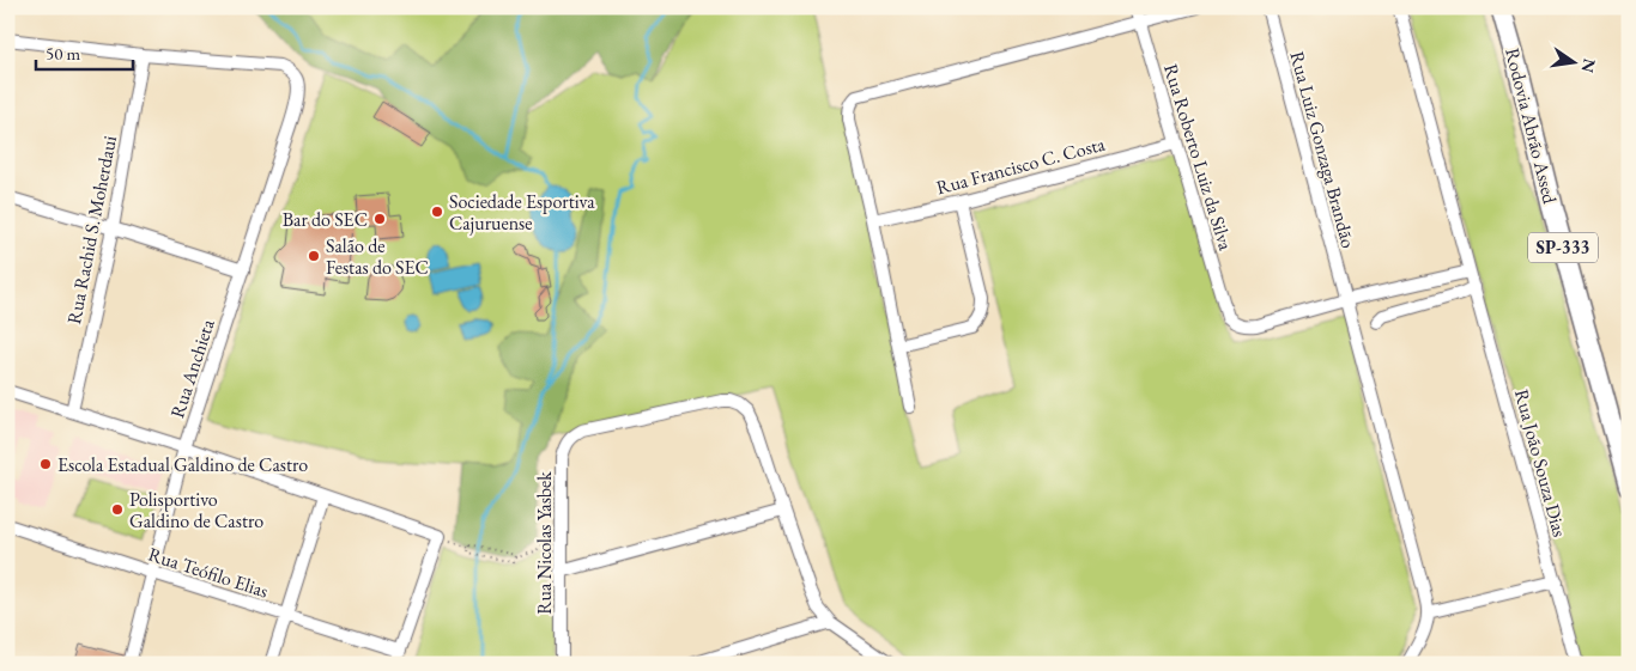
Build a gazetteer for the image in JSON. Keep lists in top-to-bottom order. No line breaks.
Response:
{"streets":{"main road":["Rodovia Abrão Assed","SP-333"],"street":["Rua Luiz Gonzaga Brandão","Rua Roberto Luiz da Silva","Rua Francisco C. Costa","Rua Rachid S. Moherdaui","Rua Anchieta","Rua João Souza Dias","Rua Nicolas Yasbek","Rua Teófilo Elias"]},"crossings":[["Rua Luiz Gonzaga Brandão","Rua Roberto Luiz da Silva"],["Rua Roberto Luiz da Silva","Rua Francisco C. Costa"],["Rua Rachid S. Moherdaui","Rua Anchieta"],["Rua Anchieta","Rua Teófilo Elias"]],"places":["Sociedade Esportiva Cajuruense","Bar do SEC","Salão de Festas do SEC","Escola Estadual Galdino de Castro","Polisportivo Galdino de Castro"],"scale_bar":"50 m","north":"right"}
